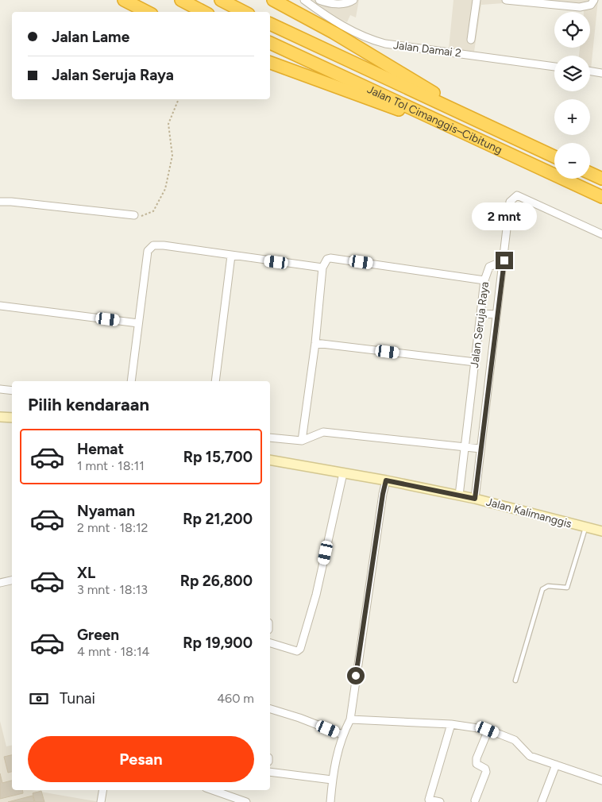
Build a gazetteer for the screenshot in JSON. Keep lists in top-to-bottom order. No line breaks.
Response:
{"streets":{"highway":["Jalan Tol Cimanggis–Cibitung"],"main road":["Jalan Kalimanggis"],"street":["Jalan Damai 2","Jalan Seruja Raya"]},"crossings":[["Jalan Seruja Raya","Jalan Kalimanggis"]],"page":{"map_buttons":["+","−"],"banner":["Jalan Lame","Jalan Seruja Raya"],"bubble":"2 mnt","heading":"Pilih kendaraan","list":[{"name":"Hemat","note":"1 mnt · 18:11","value":"Rp 15,700"},{"name":"Nyaman","note":"2 mnt · 18:12","value":"Rp 21,200"},{"name":"XL","note":"3 mnt · 18:13","value":"Rp 26,800"},{"name":"Green","note":"4 mnt · 18:14","value":"Rp 19,900"}],"pay":["Tunai","460 m"],"buttons":"Pesan"}}
